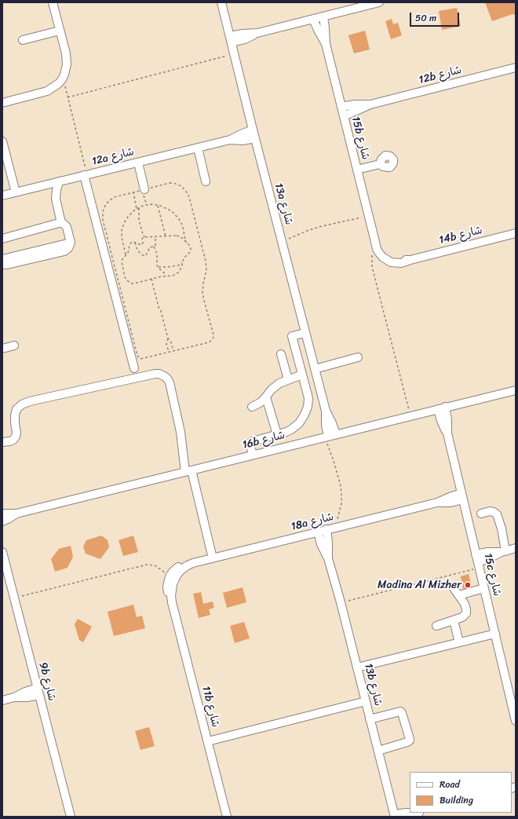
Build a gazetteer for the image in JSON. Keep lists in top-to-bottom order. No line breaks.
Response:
{"streets":{"street":["12b شارع","15b شارع","12a شارع","13a شارع","14b شارع","16b شارع","18a شارع","15c شارع","9b شارع","13b شارع","11b شارع"]},"crossings":[["12b شارع","15b شارع"],["15b شارع","14b شارع"],["12a شارع","13a شارع"],["13a شارع","16b شارع"],["16b شارع","15c شارع"],["18a شارع","15c شارع"],["18a شارع","13b شارع"],["18a شارع","11b شارع"]],"places":["Madina Al Mizher"],"legend":["Road","Building"],"scale_bar":"50 m"}
